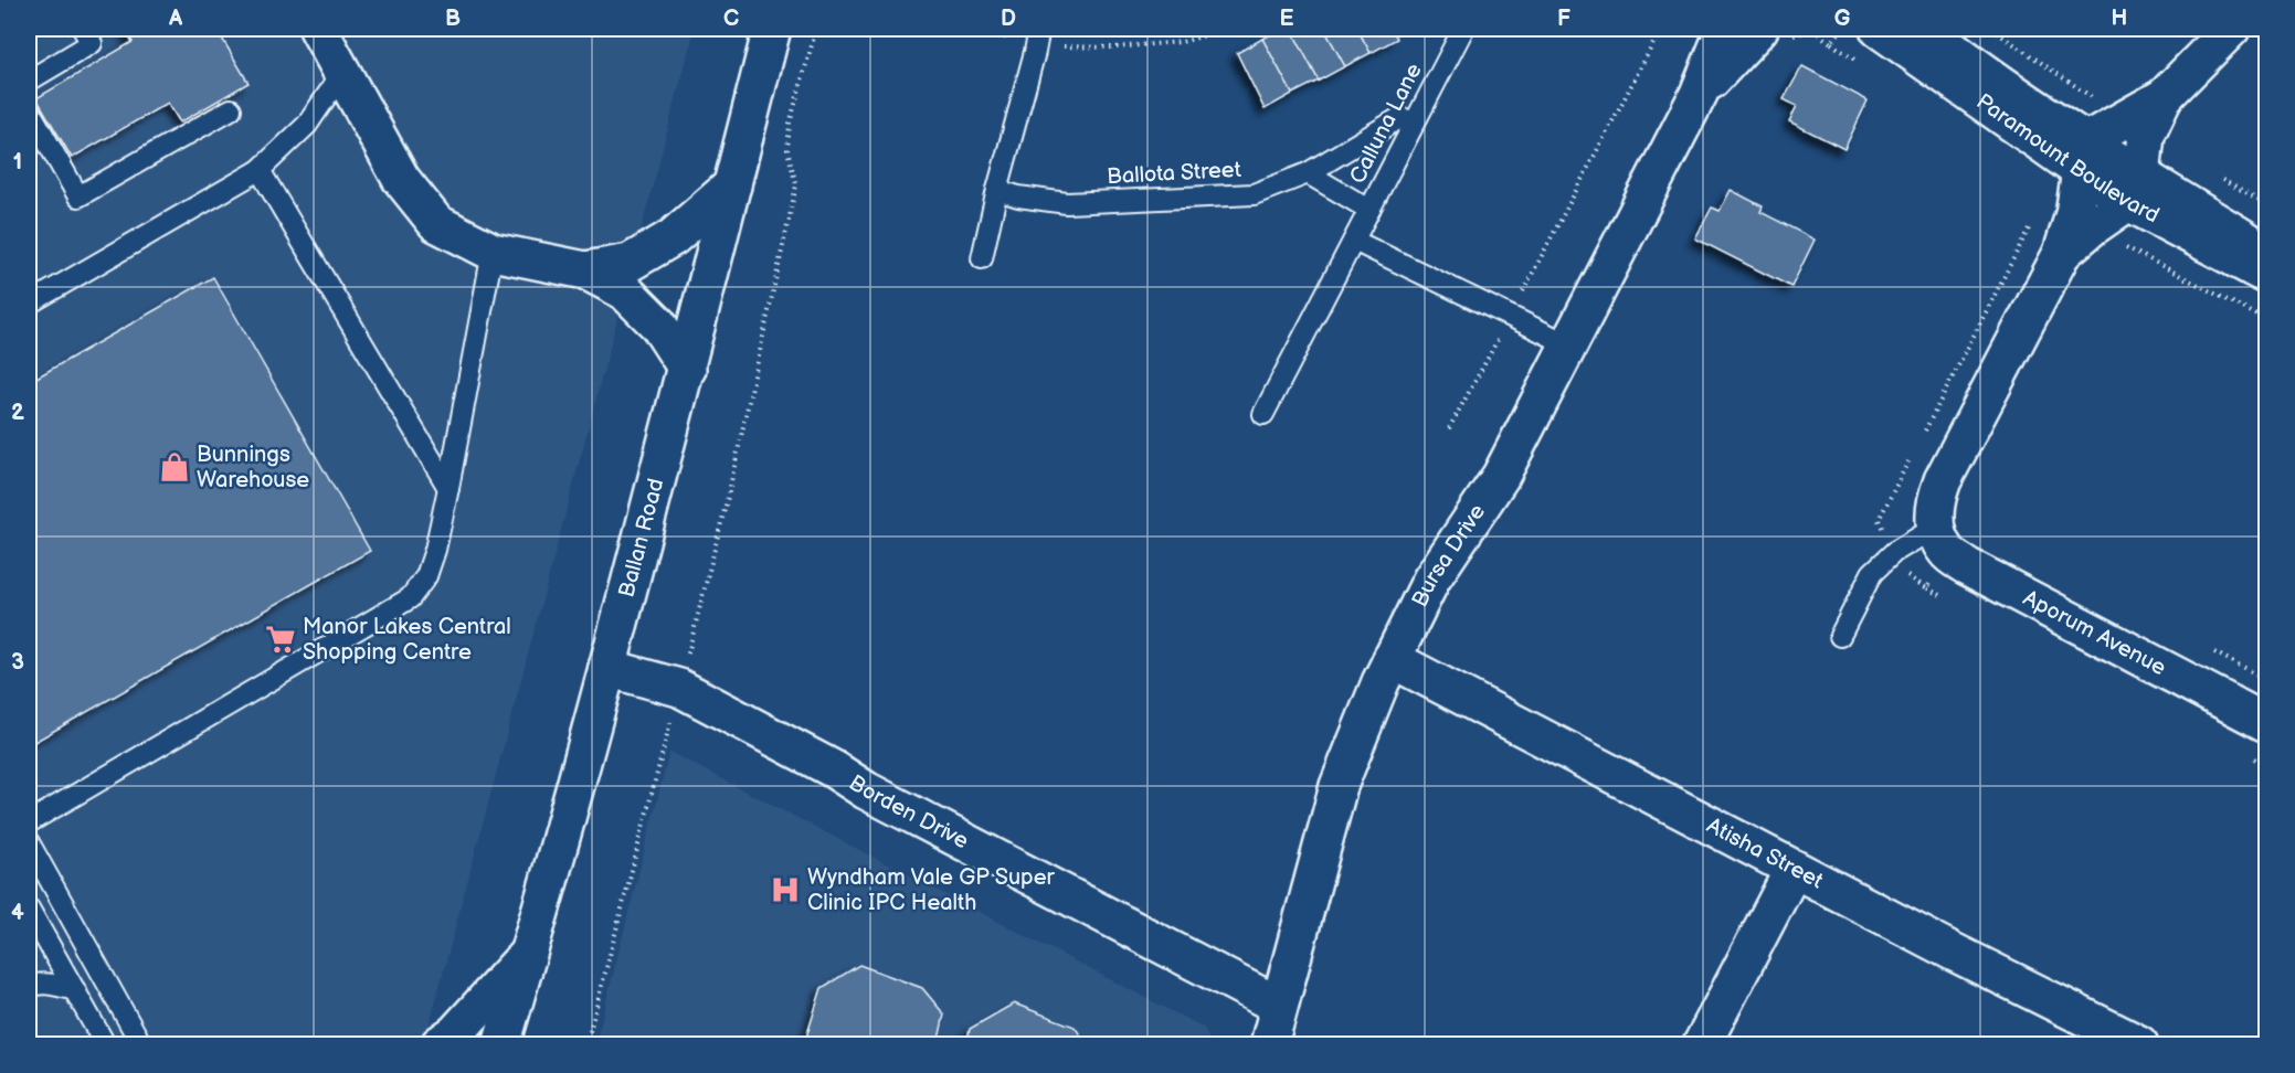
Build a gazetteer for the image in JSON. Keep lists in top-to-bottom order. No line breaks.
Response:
{"streets":{"street":["Paramount Boulevard","Ballan Road","Bursa Drive","Aporum Avenue","Borden Drive","Atisha Street"],"lane":["Calluna Lane","Ballota Street"]},"crossings":[["Calluna Lane","Ballota Street"],["Ballan Road","Borden Drive"],["Bursa Drive","Borden Drive"],["Bursa Drive","Atisha Street"]],"places":{"shop":["Bunnings Warehouse"],"supermarket":["Manor Lakes Central Shopping Centre"],"hospital":["Wyndham Vale GP Super Clinic IPC Health"]},"grid":{"columns":["A","B","C","D","E","F","G","H"],"rows":["1","2","3","4"]}}
